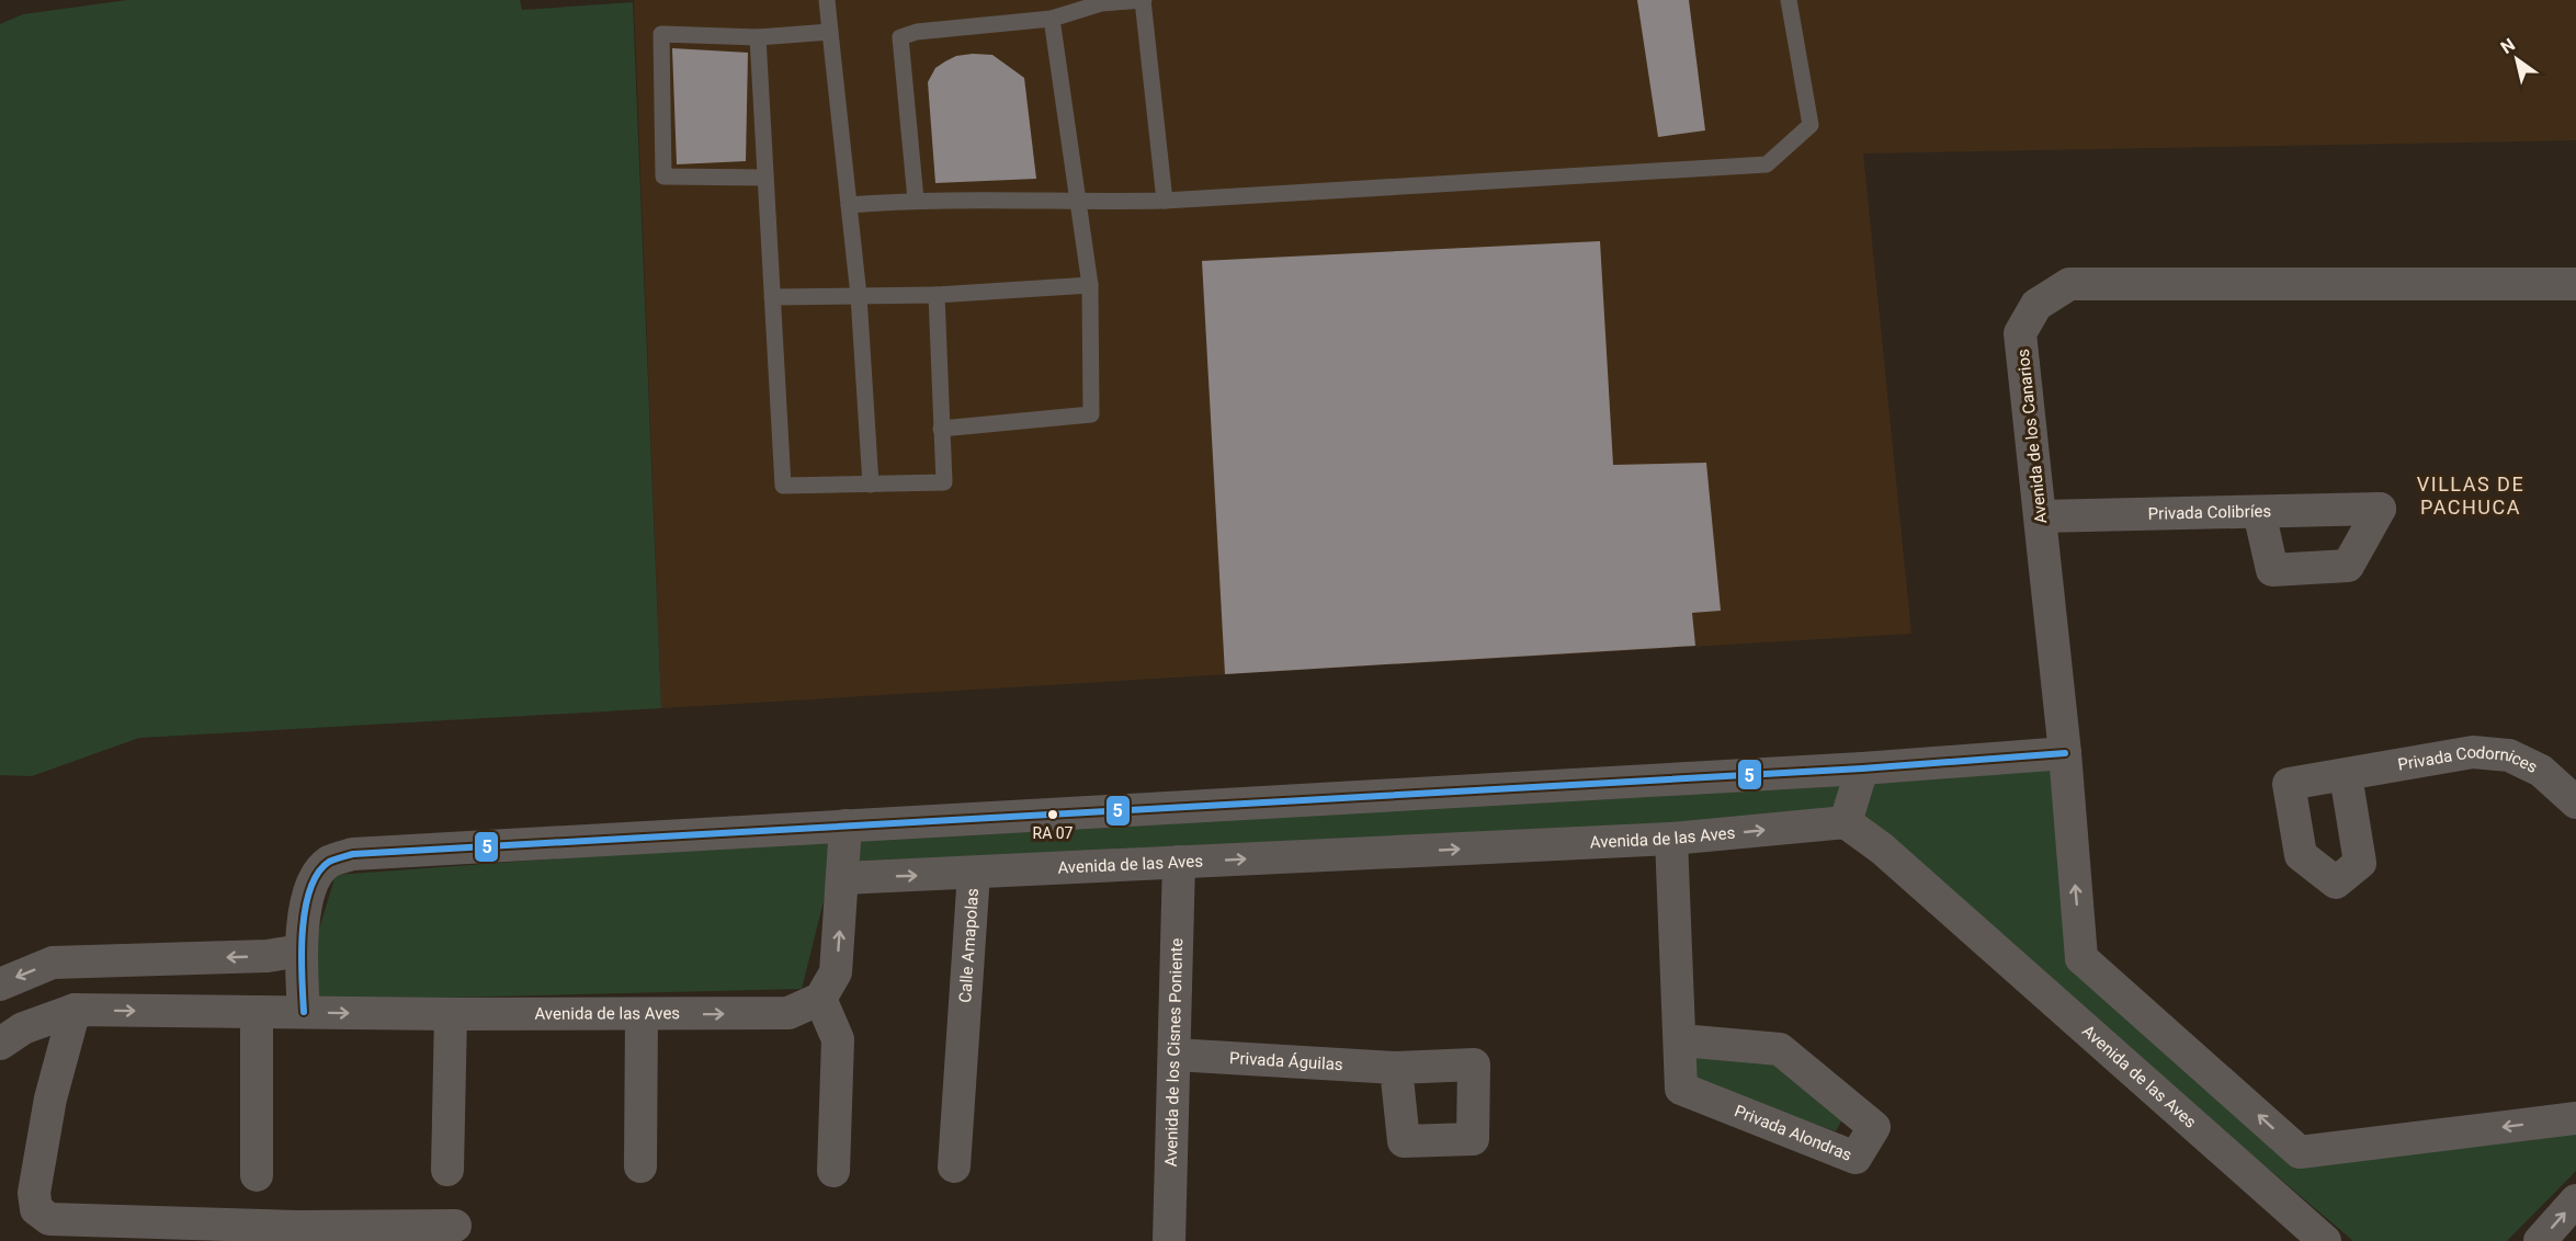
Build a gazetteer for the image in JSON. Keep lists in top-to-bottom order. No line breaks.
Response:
{"streets":{"street":["Avenida de los Canarios","Privada Colibríes","Privada Codornices","Avenida de las Aves","Calle Amapolas","Avenida de los Cisnes Poniente","Privada Águilas","Privada Alondras"]},"crossings":[["Avenida de los Canarios","Privada Colibríes"],["Avenida de las Aves","Calle Amapolas"],["Avenida de las Aves","Avenida de los Cisnes Poniente"],["Avenida de las Aves","Privada Alondras"],["Avenida de los Cisnes Poniente","Privada Águilas"]],"districts":["VILLAS DE PACHUCA"],"places":["RA 07"],"lines":["transit line 5"],"north":"top left"}
